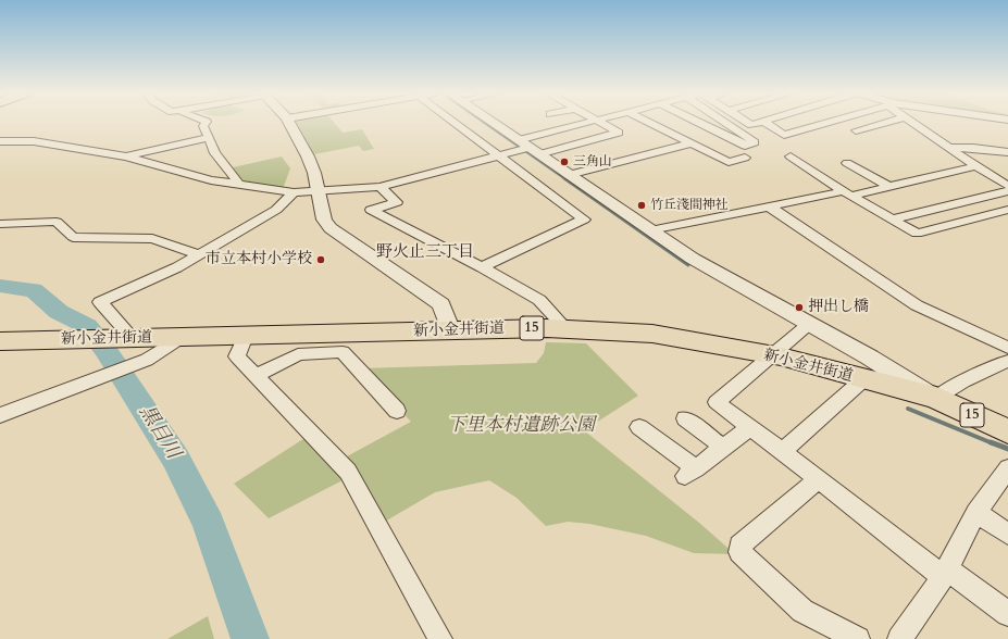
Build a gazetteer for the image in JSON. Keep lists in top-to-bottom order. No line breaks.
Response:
{"streets":{"main road":["15","新小金井街道"]},"districts":["野火止三丁目"],"water":["黒目川"],"parks":["下里本村遺跡公園"],"places":["三角山","竹丘淺間神社","市立本村小学校","押出し橋"]}
